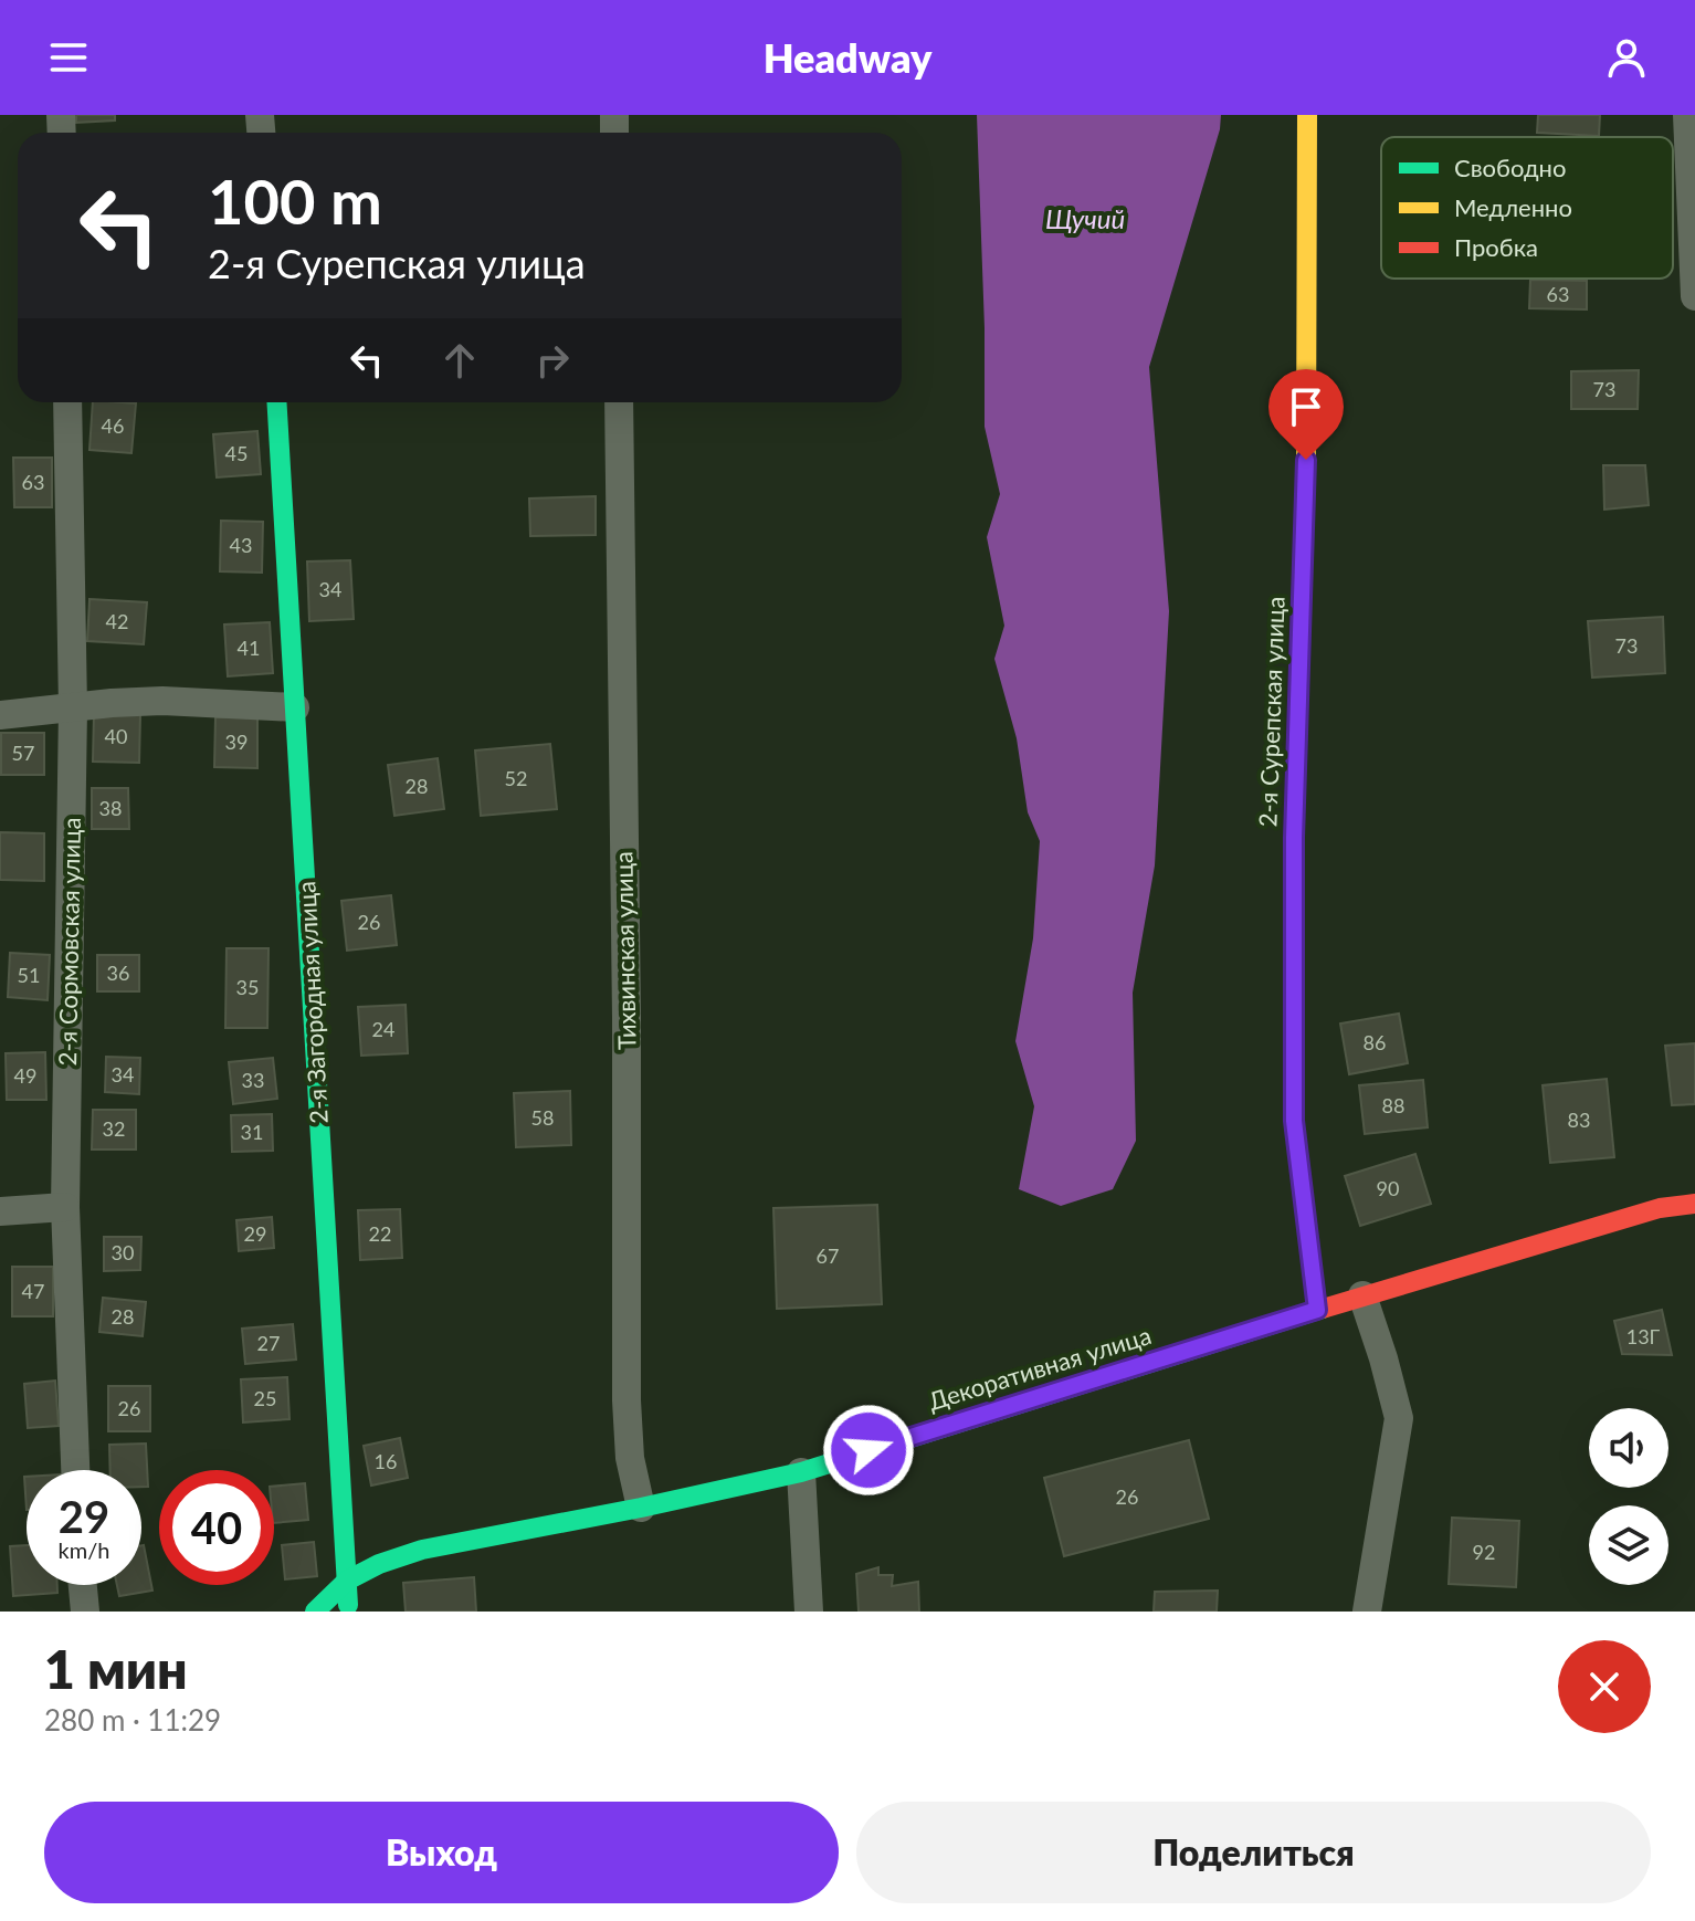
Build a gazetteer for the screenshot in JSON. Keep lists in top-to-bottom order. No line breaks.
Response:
{"streets":{"street":["2-я Сурепская улица","2-я Сормовская улица","Тихвинская улица","2-я Загородная улица","Декоративная улица"]},"crossings":[["2-я Сурепская улица","Декоративная улица"],["Тихвинская улица","Декоративная улица"],["2-я Загородная улица","Декоративная улица"]],"water":["Щучий"],"house_numbers":["63","73","46","45","63","43","34","42","73","41","40","39","57","52","28","38","26","36","51","35","24","86","34","49","33","88","58","83","32","31","90","29","22","30","67","47","28","13Г","27","25","26","16","26","92"],"legend":["Свободно","Медленно","Пробка"],"page":{"header":"Headway","turn":["100 m","2-я Сурепская улица"],"speed":"29 km/h","limit":"40","heading":["1 мин","280 m · 11:29"],"buttons":["Выход","Поделиться"]}}
